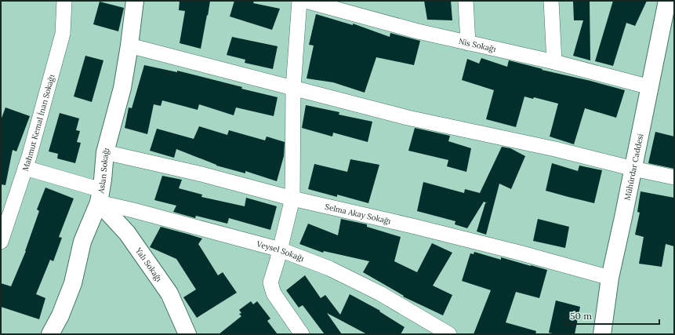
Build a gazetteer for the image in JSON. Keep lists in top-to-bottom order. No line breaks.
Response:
{"streets":{"street":["Nis Sokağı","Mahmut Kemal İnan Sokağı","Mühürdar Caddesi","Aslan Sokağı","Selma Akay Sokağı","Veysel Sokağı","Yalı Sokağı"]},"crossings":[["Nis Sokağı","Mühürdar Caddesi"],["Mahmut Kemal İnan Sokağı","Veysel Sokağı"],["Mühürdar Caddesi","Selma Akay Sokağı"],["Aslan Sokağı","Selma Akay Sokağı"],["Aslan Sokağı","Veysel Sokağı"],["Aslan Sokağı","Yalı Sokağı"],["Veysel Sokağı","Yalı Sokağı"]],"scale_bar":"50 m"}
